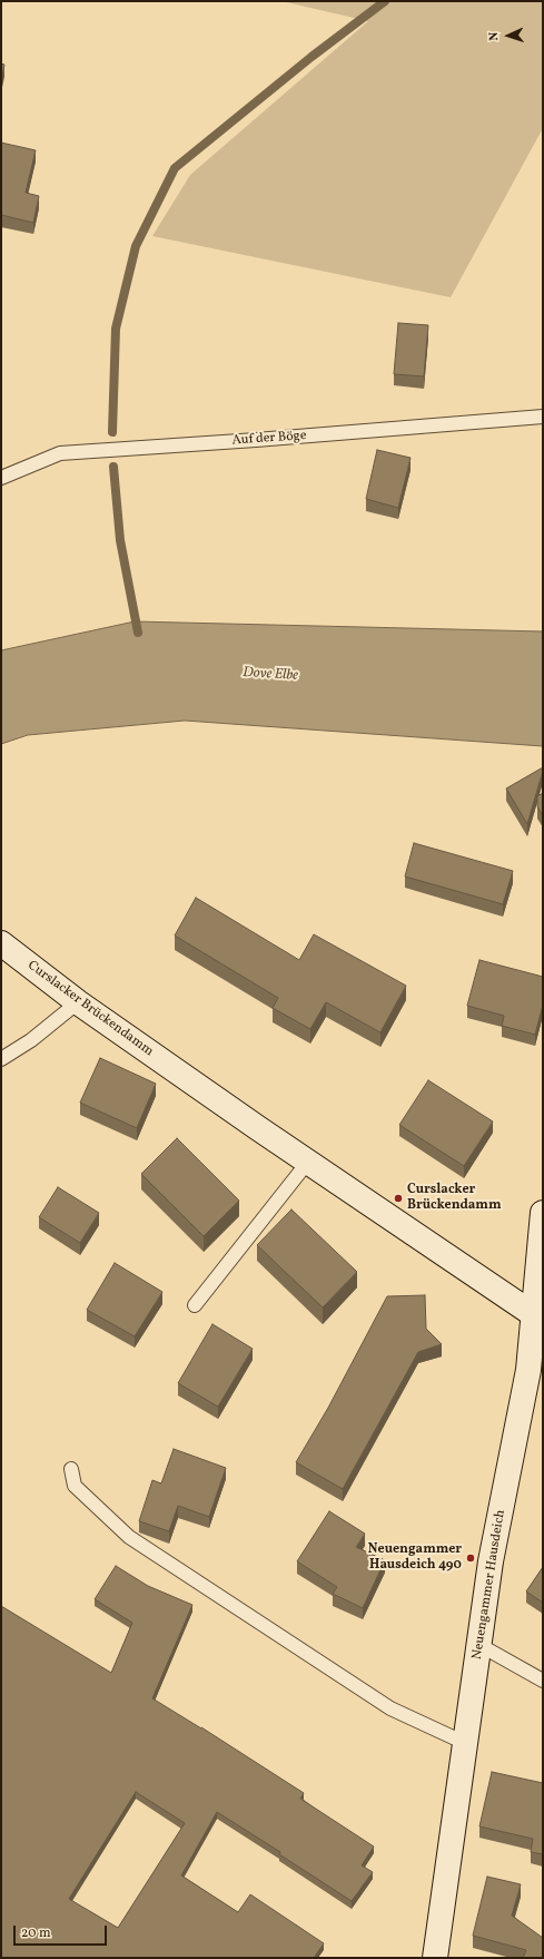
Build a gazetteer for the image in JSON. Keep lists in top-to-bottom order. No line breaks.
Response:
{"streets":{"street":["Curslacker Brückendamm","Neuengammer Hausdeich"],"lane":["Auf der Böge"]},"crossings":[["Curslacker Brückendamm","Neuengammer Hausdeich"]],"water":["Dove Elbe"],"places":["Curslacker Brückendamm","Neuengammer Hausdeich 490"],"scale_bar":"20 m","north":"left"}
